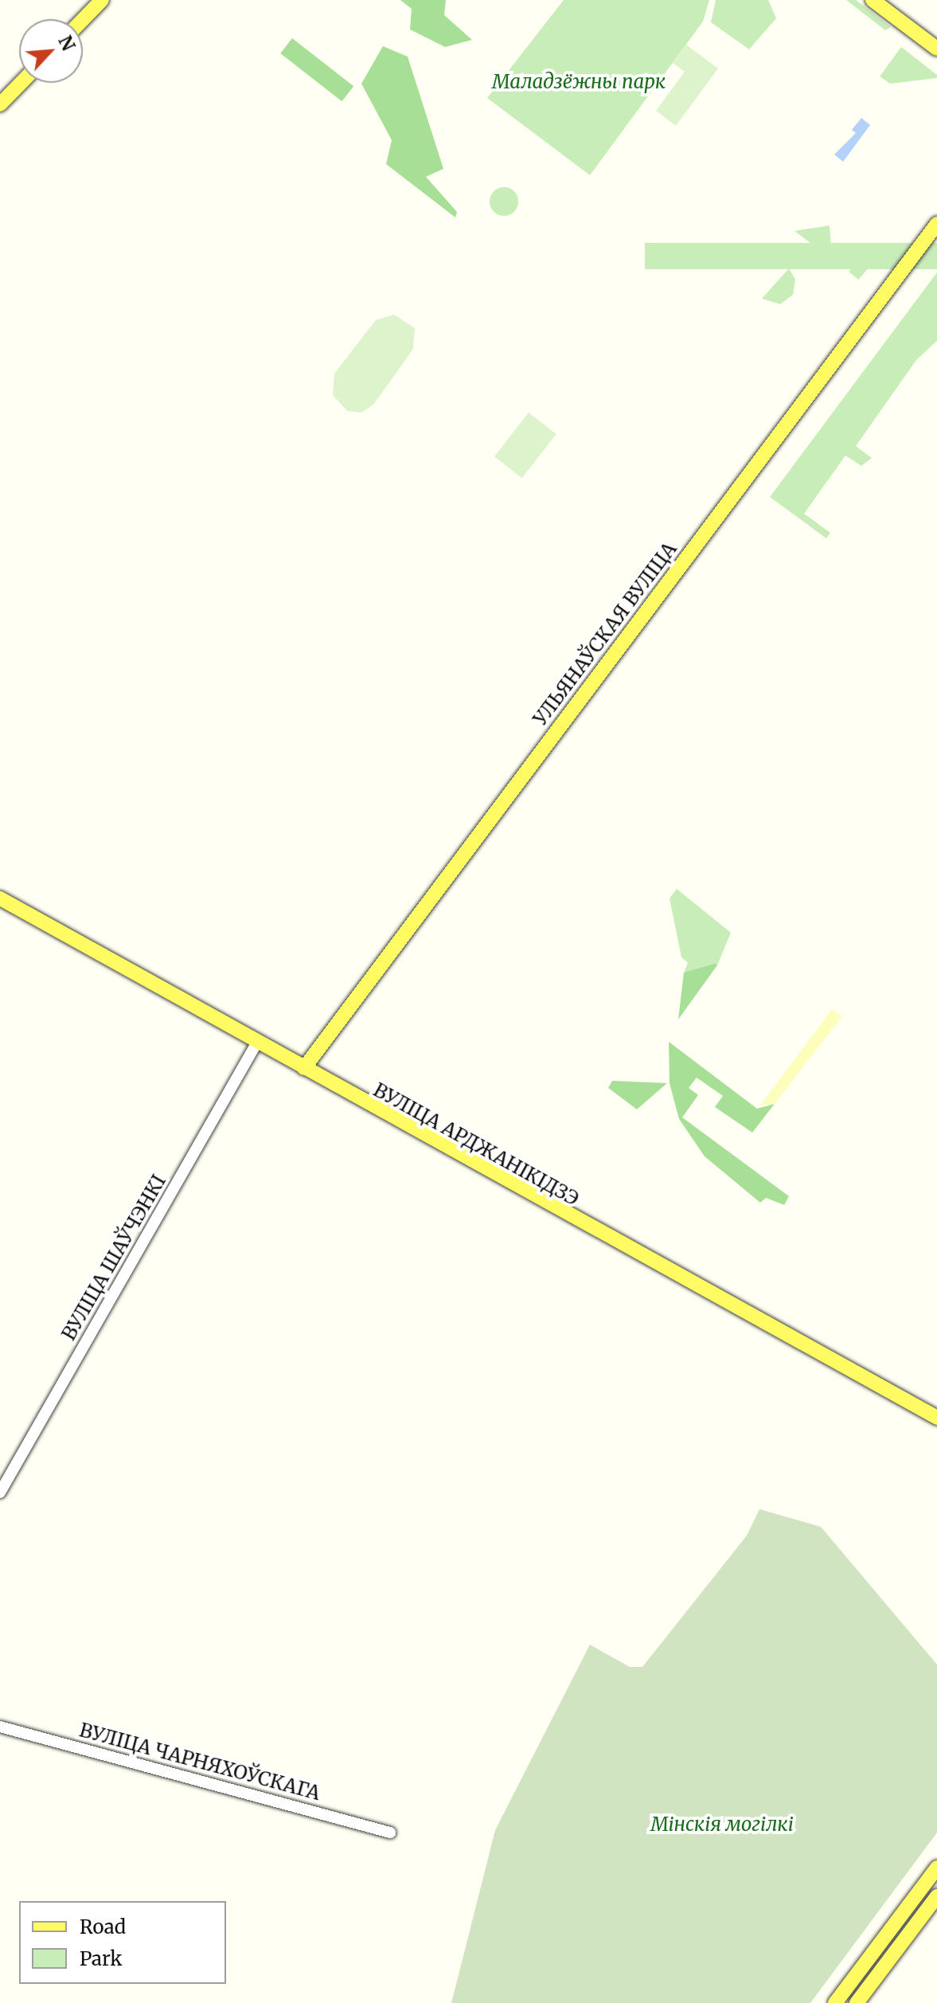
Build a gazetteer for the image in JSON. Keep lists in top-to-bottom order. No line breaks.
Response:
{"streets":{"main road":["УЛЬЯНАЎСКАЯ ВУЛІЦА","ВУЛІЦА АРДЖАНІКІДЗЭ"],"street":["ВУЛІЦА ШАЎЧЭНКІ","ВУЛІЦА ЧАРНЯХОЎСКАГА"]},"crossings":[["УЛЬЯНАЎСКАЯ ВУЛІЦА","ВУЛІЦА АРДЖАНІКІДЗЭ"],["ВУЛІЦА АРДЖАНІКІДЗЭ","ВУЛІЦА ШАЎЧЭНКІ"]],"parks":["Маладзёжны парк","Мінскія могілкі"],"legend":["Road","Park"],"north":"top right"}
